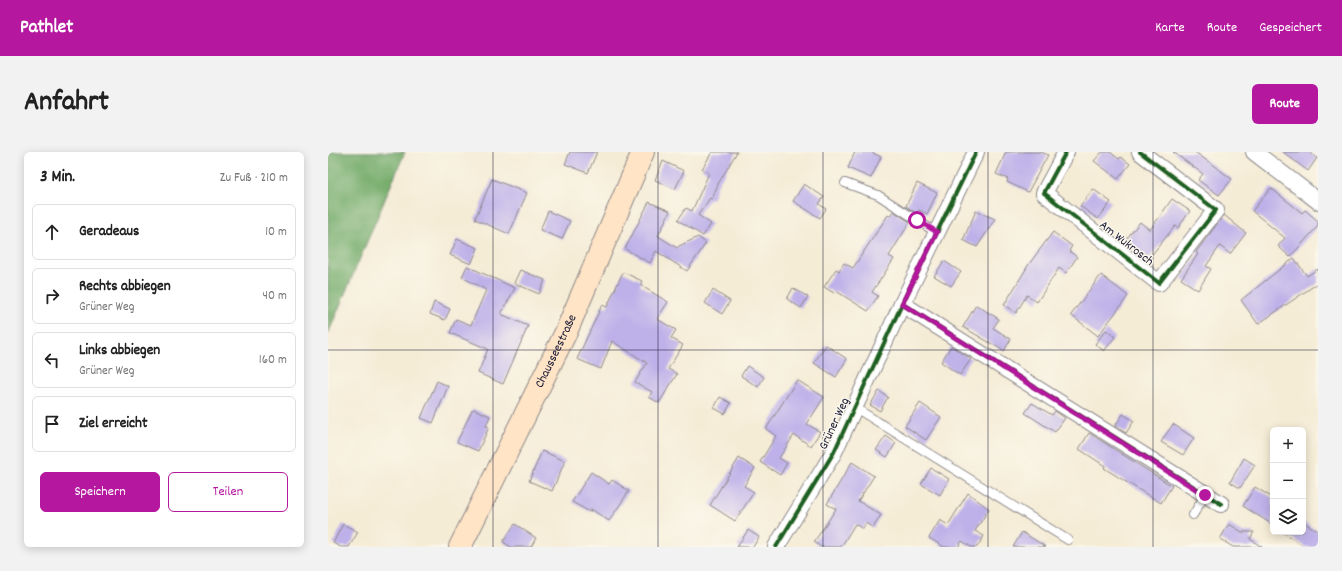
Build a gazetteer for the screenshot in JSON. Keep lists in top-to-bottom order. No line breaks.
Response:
{"streets":{"main road":["Chausseestraße"],"street":["Am Wukrosch","Grüner Weg"]},"page":{"header":"Pathlet","nav":["Karte","Route","Gespeichert"],"title":"Anfahrt","buttons":["Route",["Speichern","Teilen"]],"heading":["3 Min.","Zu Fuß · 210 m"],"list":[["Geradeaus","10 m"],["Rechts abbiegen","Grüner Weg","40 m"],["Links abbiegen","Grüner Weg","160 m"],"Ziel erreicht"],"map_buttons":["+","−"]}}
